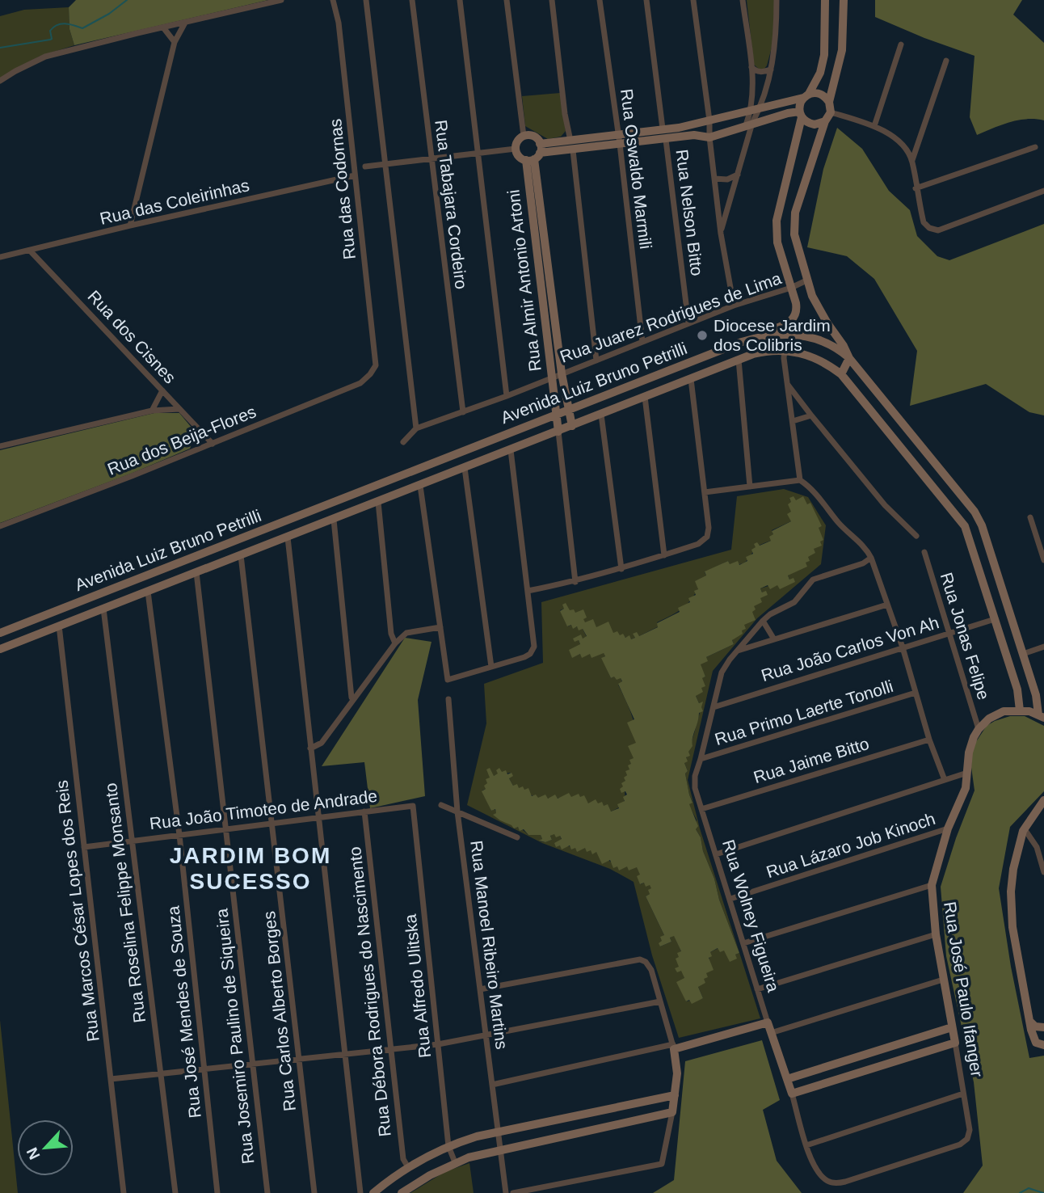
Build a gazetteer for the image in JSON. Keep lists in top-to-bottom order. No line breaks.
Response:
{"streets":{"main road":["Rua Almir Antonio Artoni","Avenida Luiz Bruno Petrilli","Rua Wolney Figueira","Rua José Paulo Ifanger"],"street":["Rua Oswaldo Marmili","Rua das Codornas","Rua das Coleirinhas","Rua Tabajara Cordeiro","Rua Nelson Bitto","Rua Juarez Rodrigues de Lima","Rua dos Cisnes","Rua dos Beija-Flores","Rua Jonas Felipe","Rua João Carlos Von Ah","Rua Primo Laerte Tonolli","Rua Jaime Bitto","Rua João Timoteo de Andrade","Rua Lázaro Job Kinoch","Rua Roselina Felippe Monsanto","Rua Marcos César Lopes dos Reis","Rua Manoel Ribeiro Martins","Rua Alfredo Ulitska","Rua Débora Rodrigues do Nascimento","Rua Carlos Alberto Borges","Rua José Mendes de Souza","Rua Josemiro Paulino de Siqueira"]},"crossings":[["Rua Oswaldo Marmili","Rua Juarez Rodrigues de Lima"],["Rua das Codornas","Rua das Coleirinhas"],["Rua das Codornas","Rua dos Beija-Flores"],["Rua das Coleirinhas","Rua dos Cisnes"],["Rua Tabajara Cordeiro","Rua Juarez Rodrigues de Lima"],["Rua Nelson Bitto","Rua Juarez Rodrigues de Lima"],["Rua Almir Antonio Artoni","Rua Juarez Rodrigues de Lima"],["Rua Almir Antonio Artoni","Avenida Luiz Bruno Petrilli"],["Rua dos Cisnes","Rua dos Beija-Flores"],["Avenida Luiz Bruno Petrilli","Rua João Carlos Von Ah"],["Avenida Luiz Bruno Petrilli","Rua Roselina Felippe Monsanto"],["Avenida Luiz Bruno Petrilli","Rua Marcos César Lopes dos Reis"],["Avenida Luiz Bruno Petrilli","Rua Carlos Alberto Borges"],["Avenida Luiz Bruno Petrilli","Rua José Mendes de Souza"],["Avenida Luiz Bruno Petrilli","Rua Josemiro Paulino de Siqueira"],["Rua Jonas Felipe","Rua João Carlos Von Ah"],["Rua Jonas Felipe","Rua José Paulo Ifanger"],["Rua João Carlos Von Ah","Rua Wolney Figueira"],["Rua Primo Laerte Tonolli","Rua Wolney Figueira"],["Rua Jaime Bitto","Rua Wolney Figueira"],["Rua João Timoteo de Andrade","Rua Roselina Felippe Monsanto"],["Rua João Timoteo de Andrade","Rua Marcos César Lopes dos Reis"],["Rua João Timoteo de Andrade","Rua Alfredo Ulitska"],["Rua João Timoteo de Andrade","Rua Débora Rodrigues do Nascimento"],["Rua João Timoteo de Andrade","Rua Carlos Alberto Borges"],["Rua João Timoteo de Andrade","Rua José Mendes de Souza"],["Rua João Timoteo de Andrade","Rua Josemiro Paulino de Siqueira"],["Rua Lázaro Job Kinoch","Rua Wolney Figueira"],["Rua Lázaro Job Kinoch","Rua José Paulo Ifanger"],["Rua Wolney Figueira","Rua José Paulo Ifanger"]],"districts":["JARDIM BOM SUCESSO"],"places":["Diocese Jardim dos Colibris"],"north":"bottom left"}
